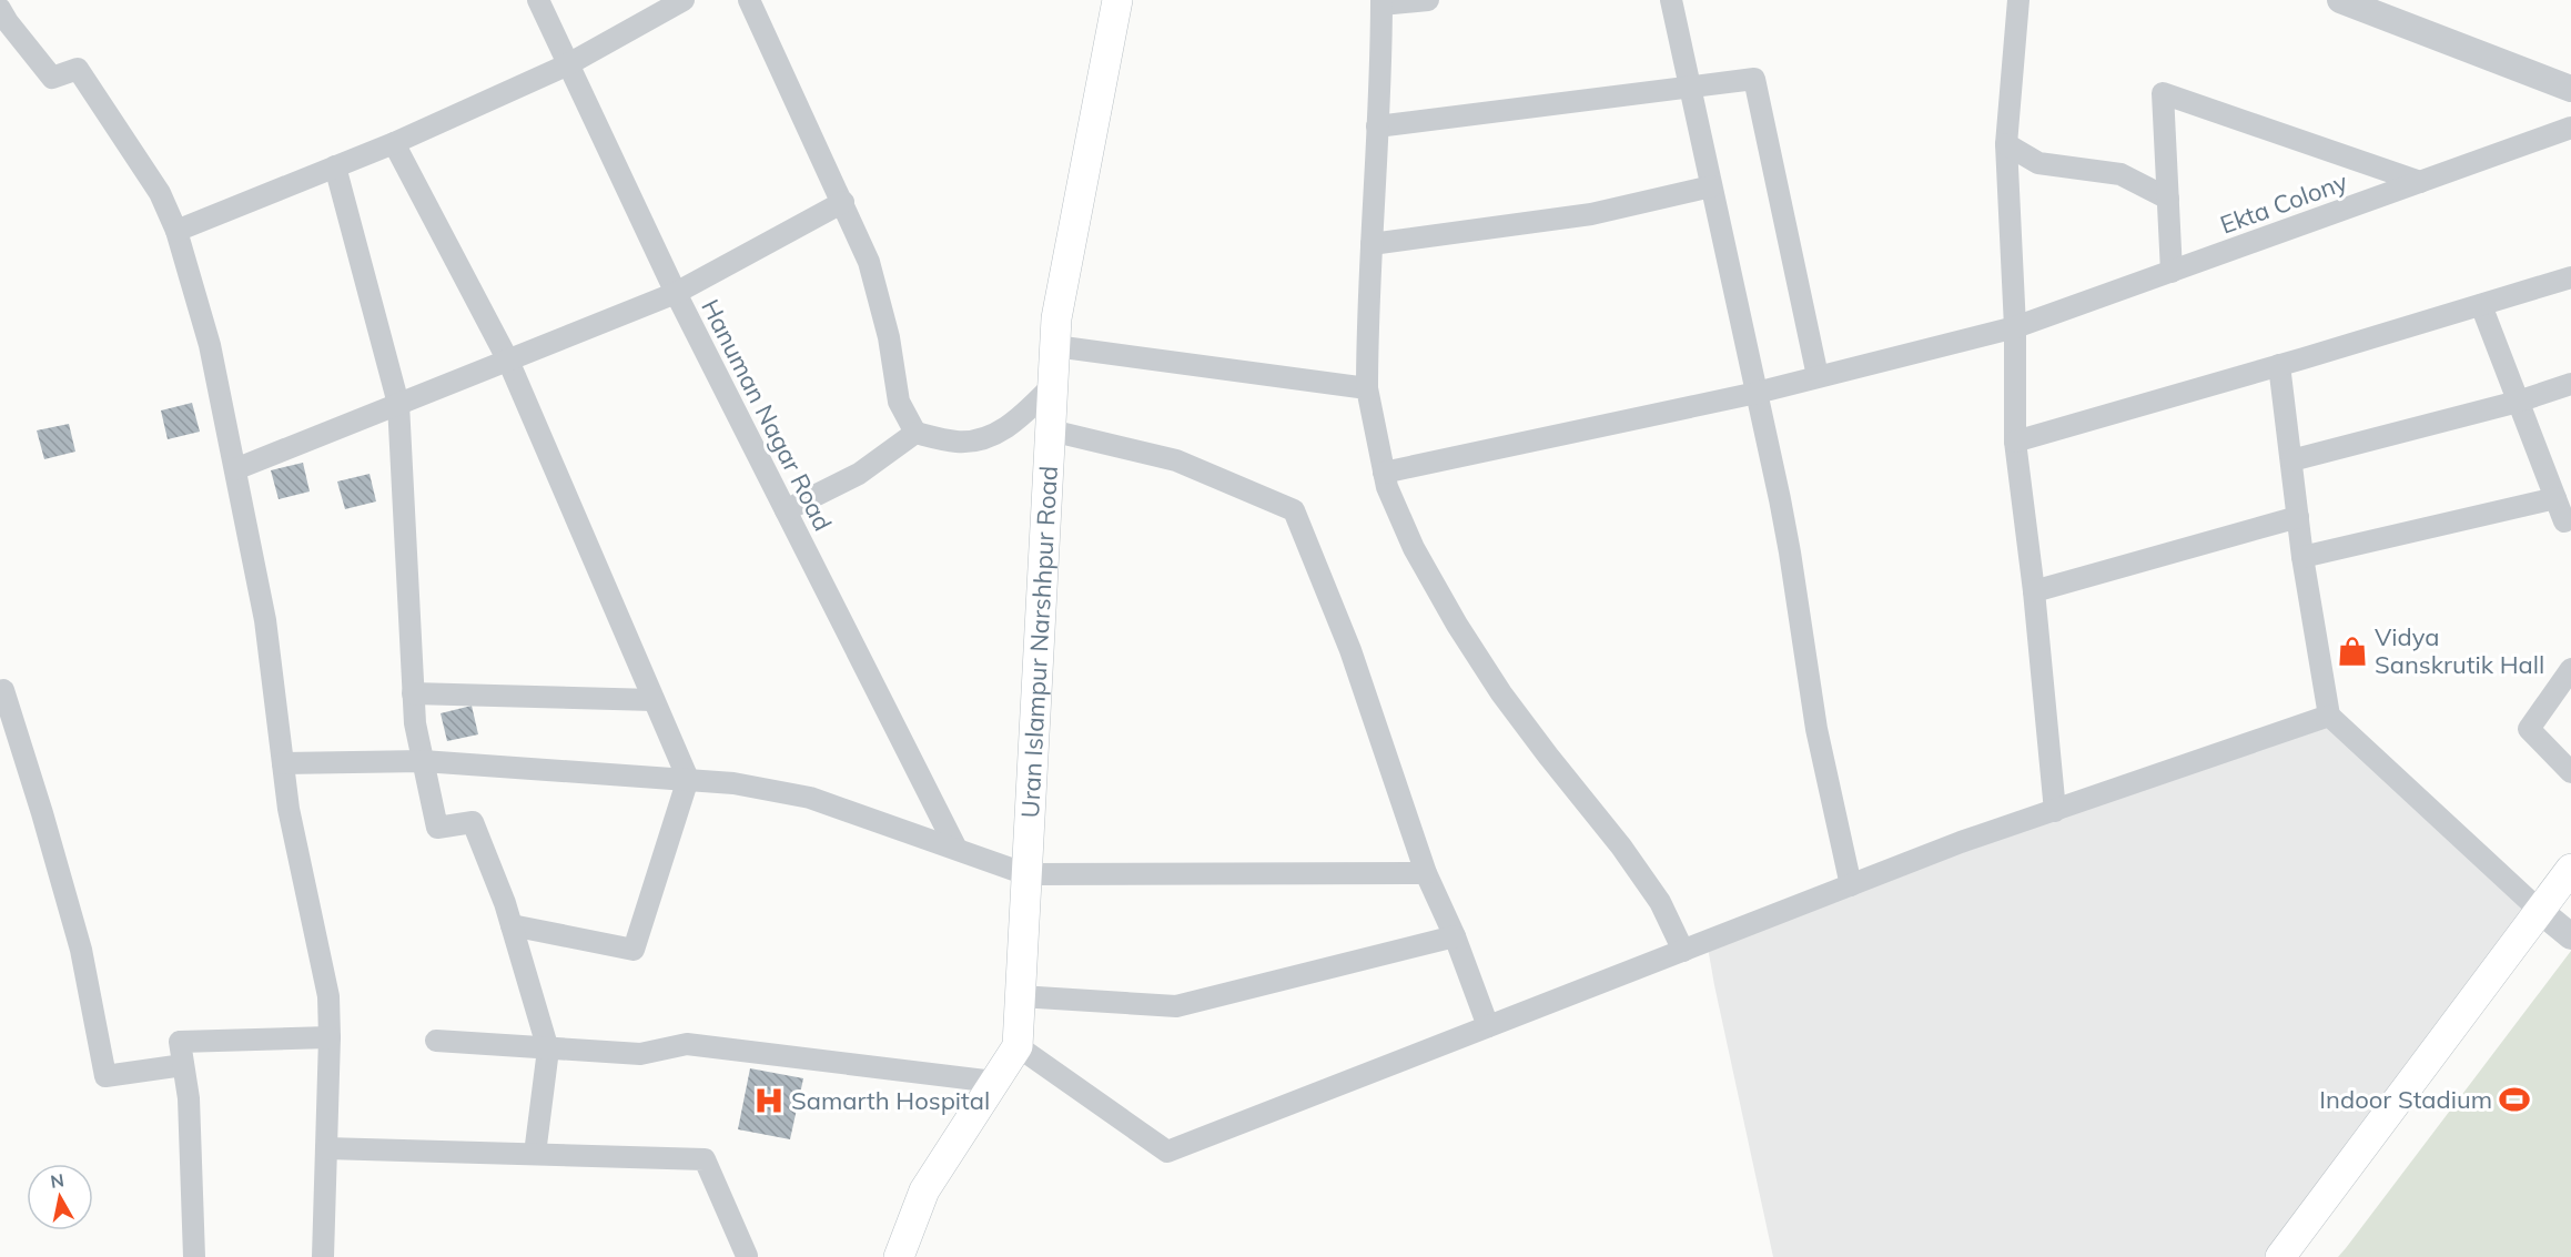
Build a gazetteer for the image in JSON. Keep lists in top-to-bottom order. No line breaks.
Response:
{"streets":{"main road":["Uran Islampur Narshhpur Road"],"street":["Ekta Colony","Hanuman Nagar Road"]},"places":{"shop":["Vidya Sanskrutik Hall"],"sports":["Indoor Stadium"],"hospital":["Samarth Hospital"]},"north":"top"}
